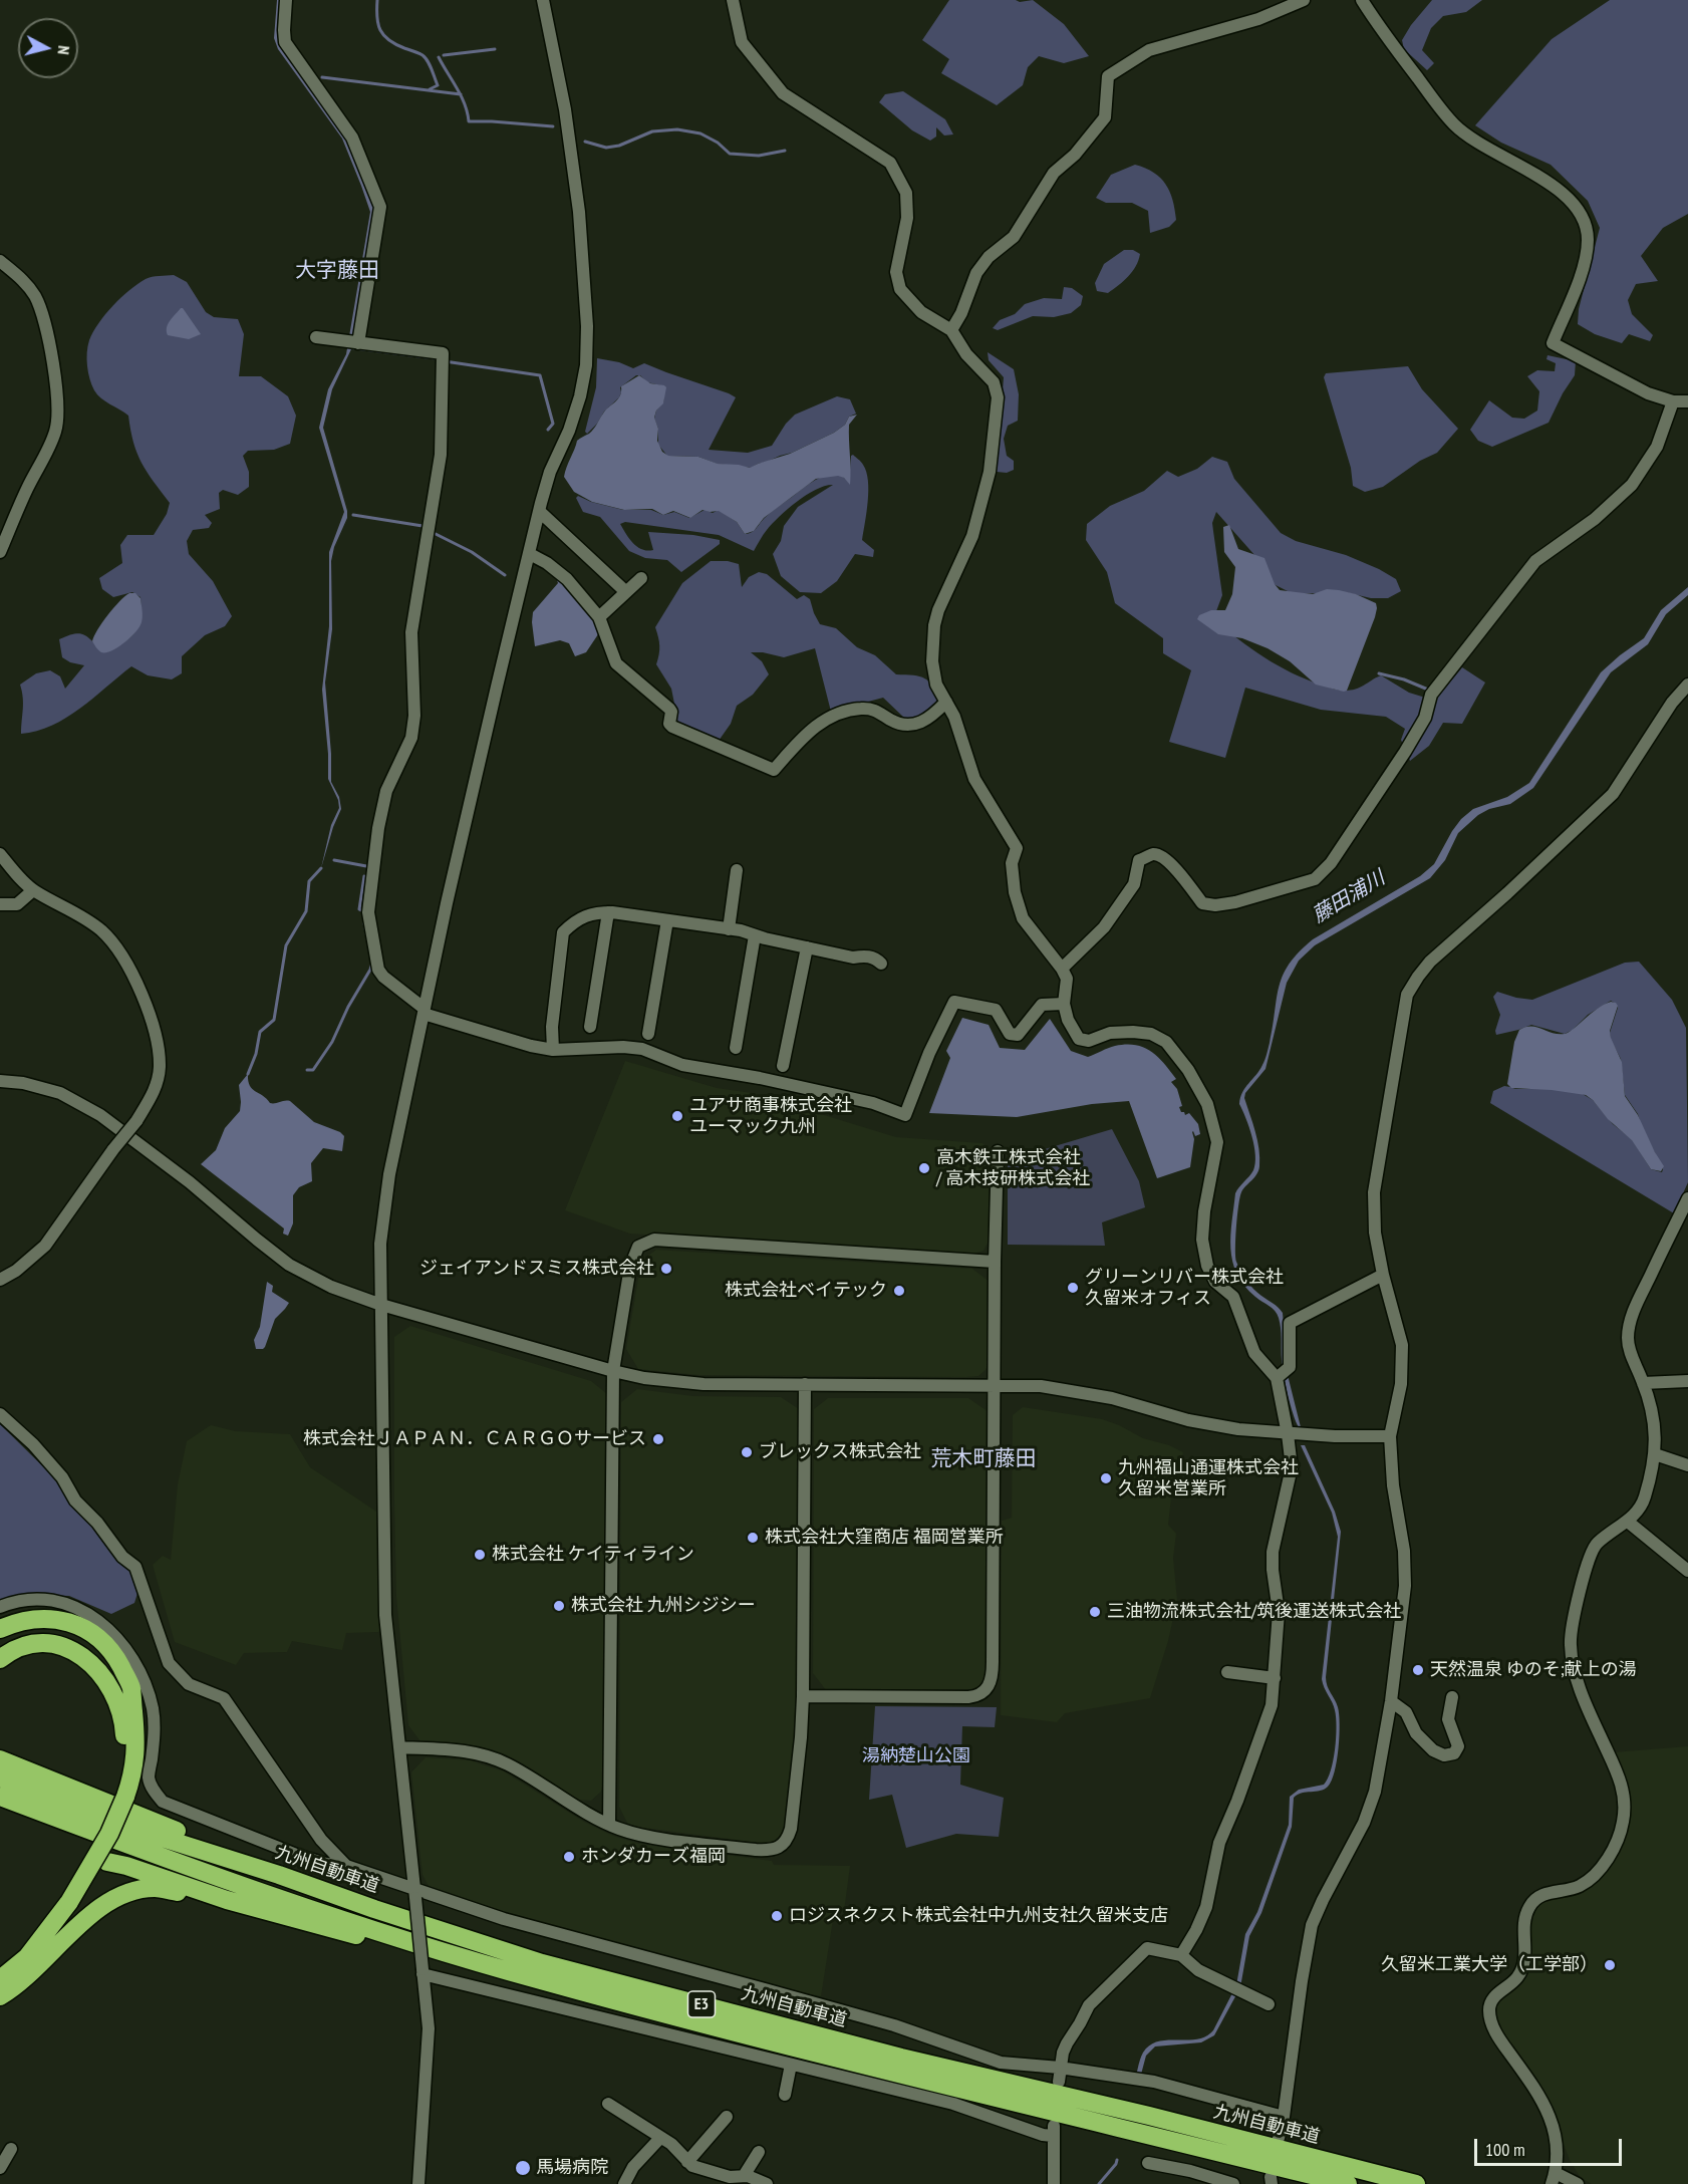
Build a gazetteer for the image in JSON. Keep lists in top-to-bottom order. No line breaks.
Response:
{"streets":{"highway":["九州自動車道","E3"]},"districts":["大字藤田","荒木町藤田"],"water":["藤田浦川"],"parks":["湯納楚山公園"],"places":["ユアサ商事株式会社 ユーマック九州","高木鉄工株式会社 / 高木技研株式会社","ジェイアンドスミス株式会社","グリーンリバー株式会社 久留米オフィス","株式会社ベイテック","株式会社ＪＡＰＡＮ．ＣＡＲＧＯサービス","ブレックス株式会社","九州福山通運株式会社 久留米営業所","株式会社大窪商店 福岡営業所","株式会社 ケイティライン","株式会社 九州シジシー","三油物流株式会社/筑後運送株式会社","天然温泉 ゆのそ;献上の湯","ホンダカーズ福岡","ロジスネクスト株式会社中九州支社久留米支店","久留米工業大学（工学部）","馬場病院"],"scale_bar":"100 m","north":"right"}
